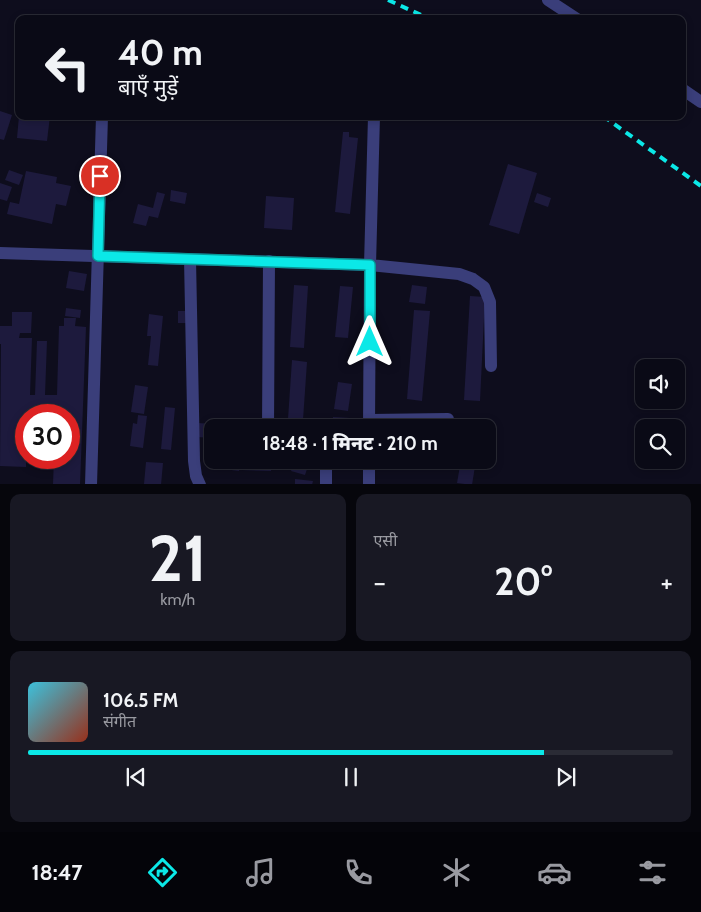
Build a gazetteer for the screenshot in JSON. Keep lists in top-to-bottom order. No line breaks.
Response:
{"page":{"turn":["40 m","बाएँ मुड़ें"],"limit":"30","trip":"18:48 · 1 मिनट · 210 m","tile":[["21","km/h"],"एसी"],"heat":["−","20°","+"],"song":["106.5 FM","संगीत"],"tabs":"18:47"}}
